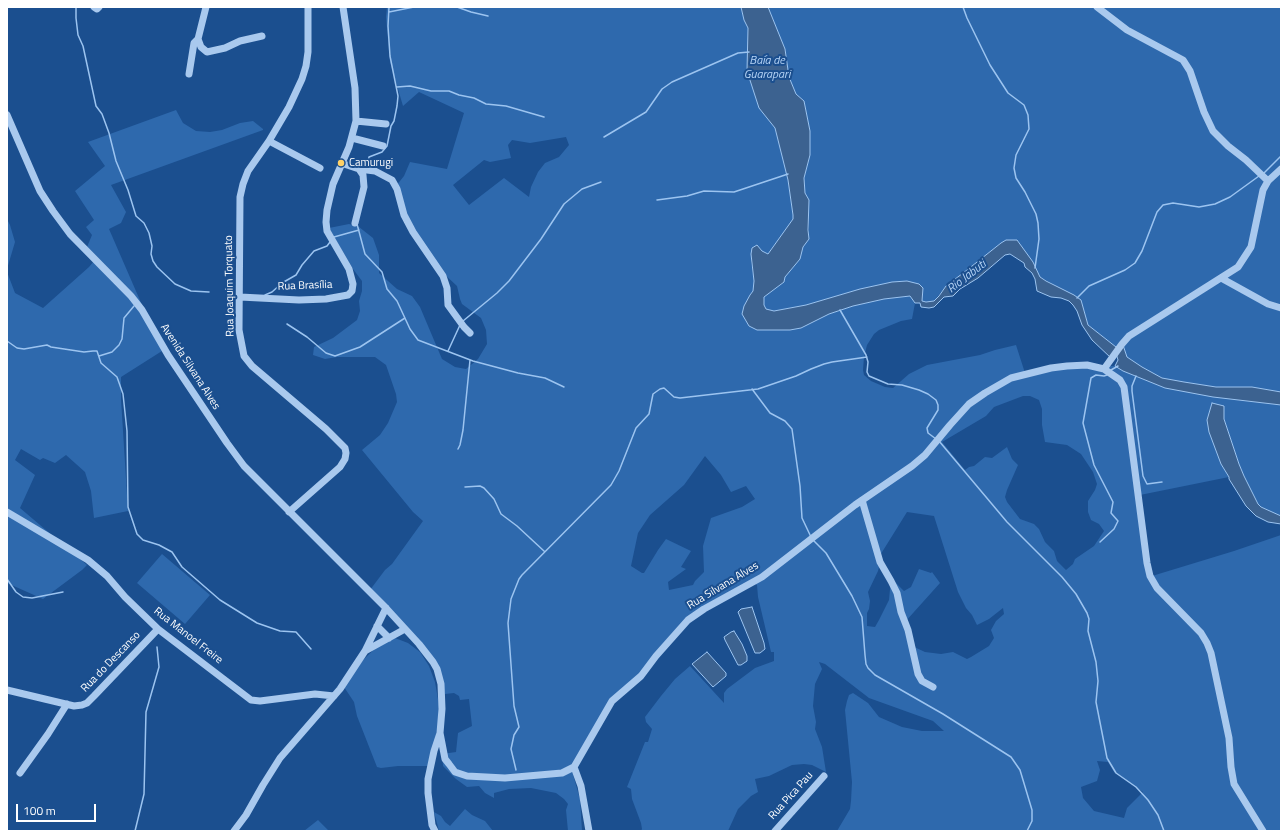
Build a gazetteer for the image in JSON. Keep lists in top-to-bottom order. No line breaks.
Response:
{"streets":{"street":["Rua Joaquim Torquato","Rua Brasília","Avenida Silvana Alves","Rua Silvana Alves","Rua Manoel Freire","Rua do Descanso","Rua Pica Pau"]},"crossings":[["Rua Joaquim Torquato","Rua Brasília"],["Rua Joaquim Torquato","Avenida Silvana Alves"],["Rua Manoel Freire","Rua do Descanso"]],"water":["Baía de Guarapari","Rio Jabuti"],"places":["Camurugi"],"scale_bar":"100 m"}
